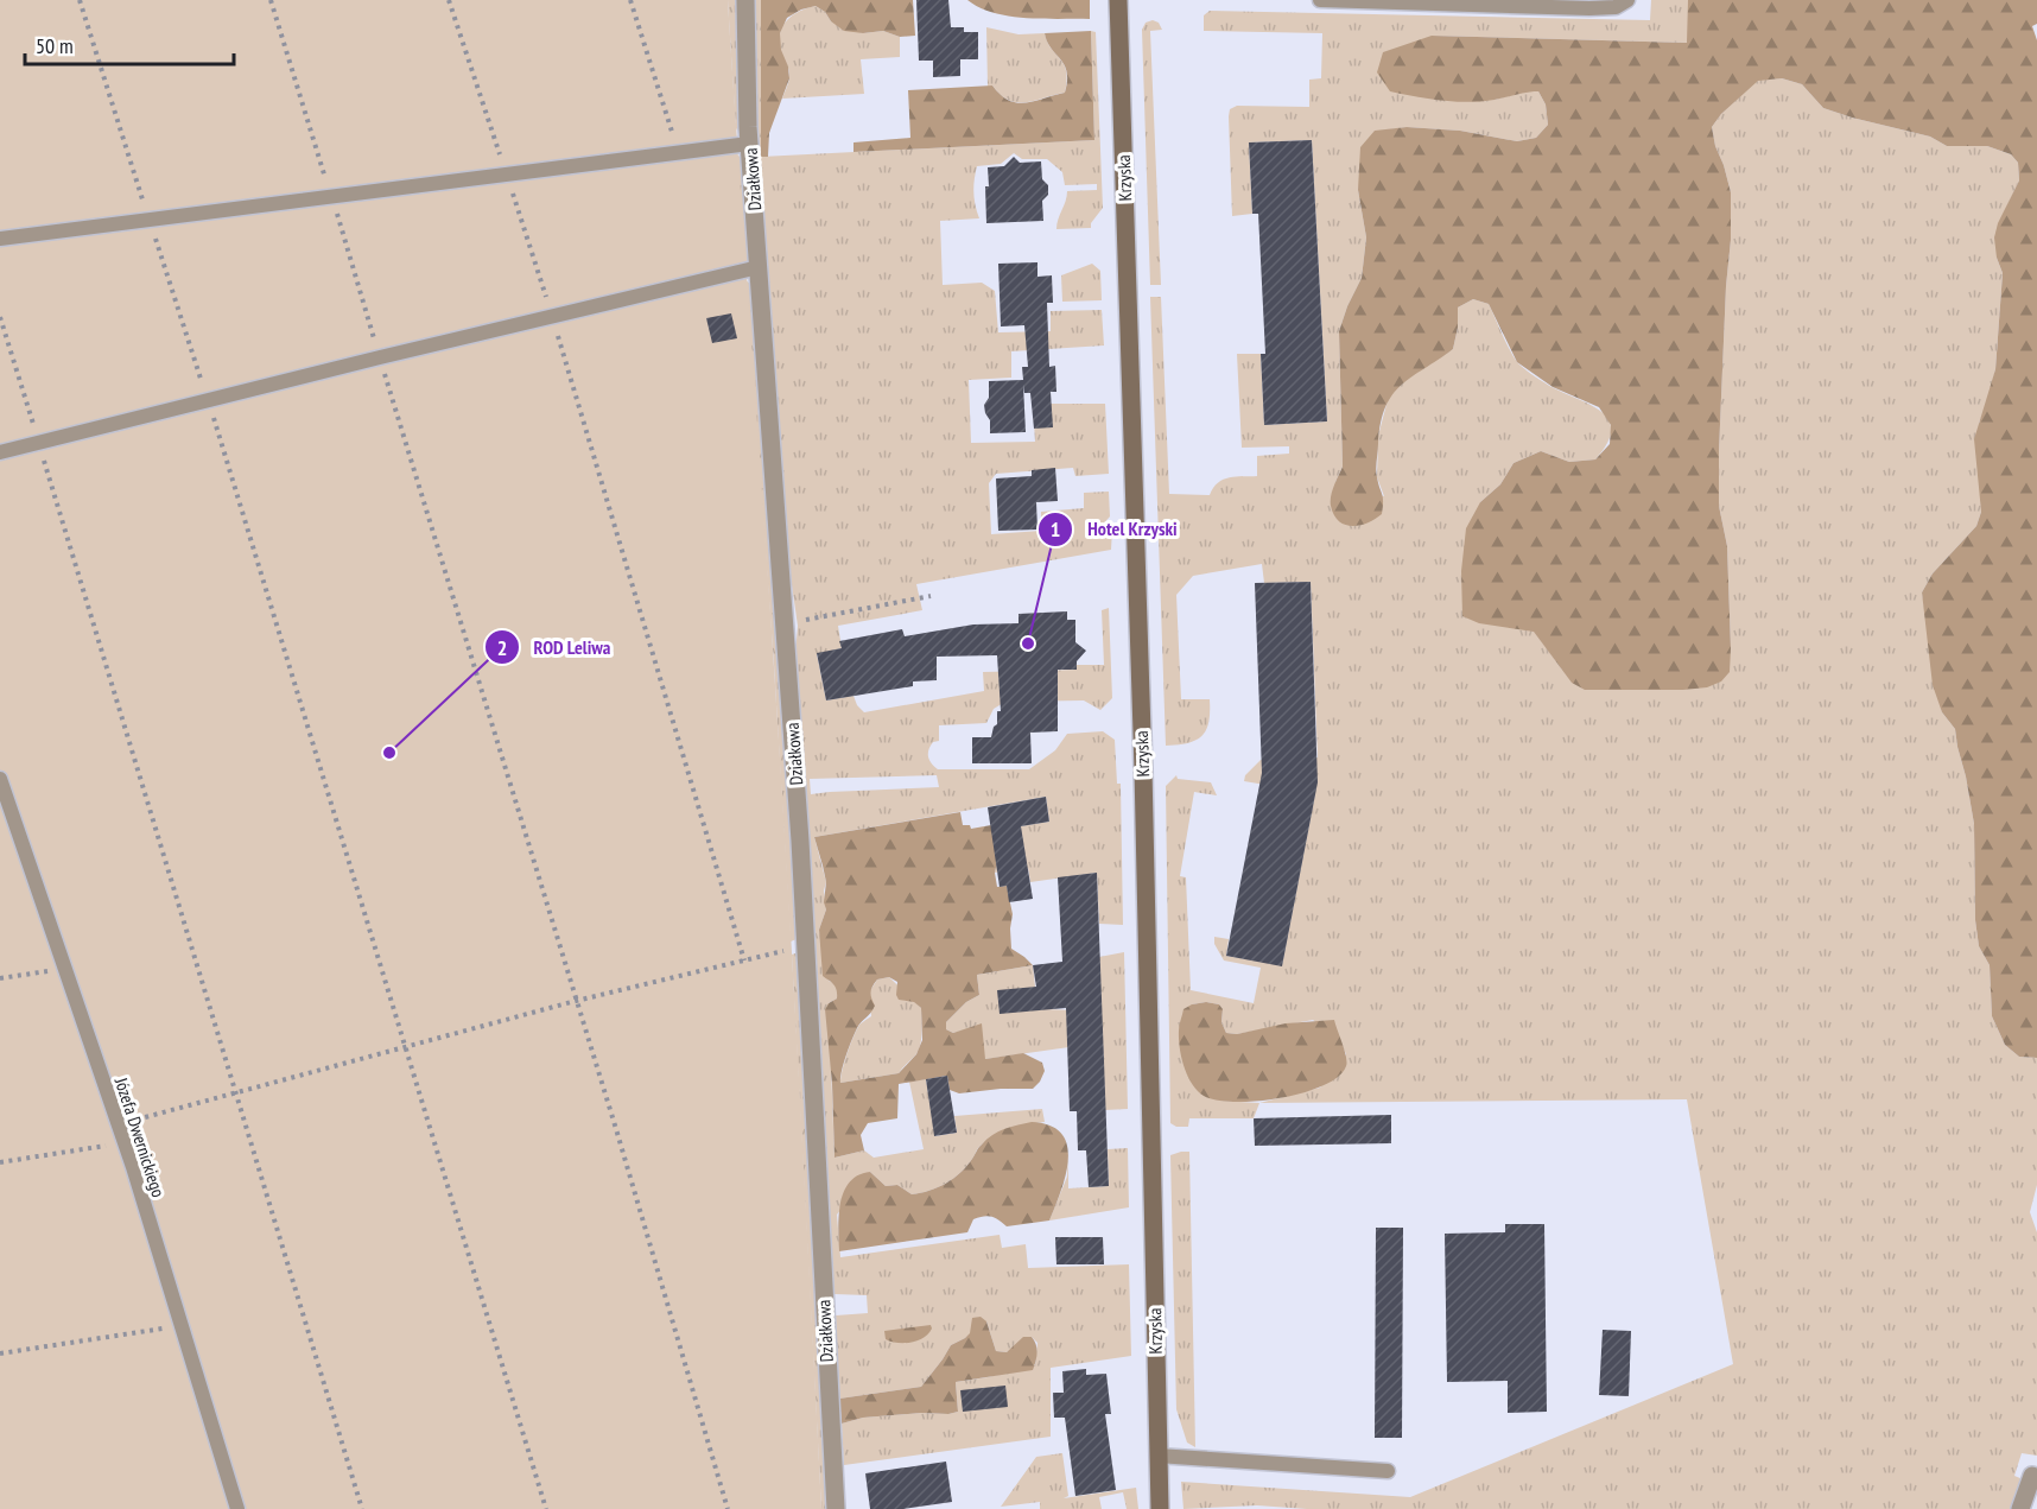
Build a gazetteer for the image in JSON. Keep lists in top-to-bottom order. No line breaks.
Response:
{"streets":{"street":["Krzyska","Działkowa"],"lane":["Józefa Dwernickiego"]},"places":["Hotel Krzyski","ROD Leliwa"],"scale_bar":"50 m"}
